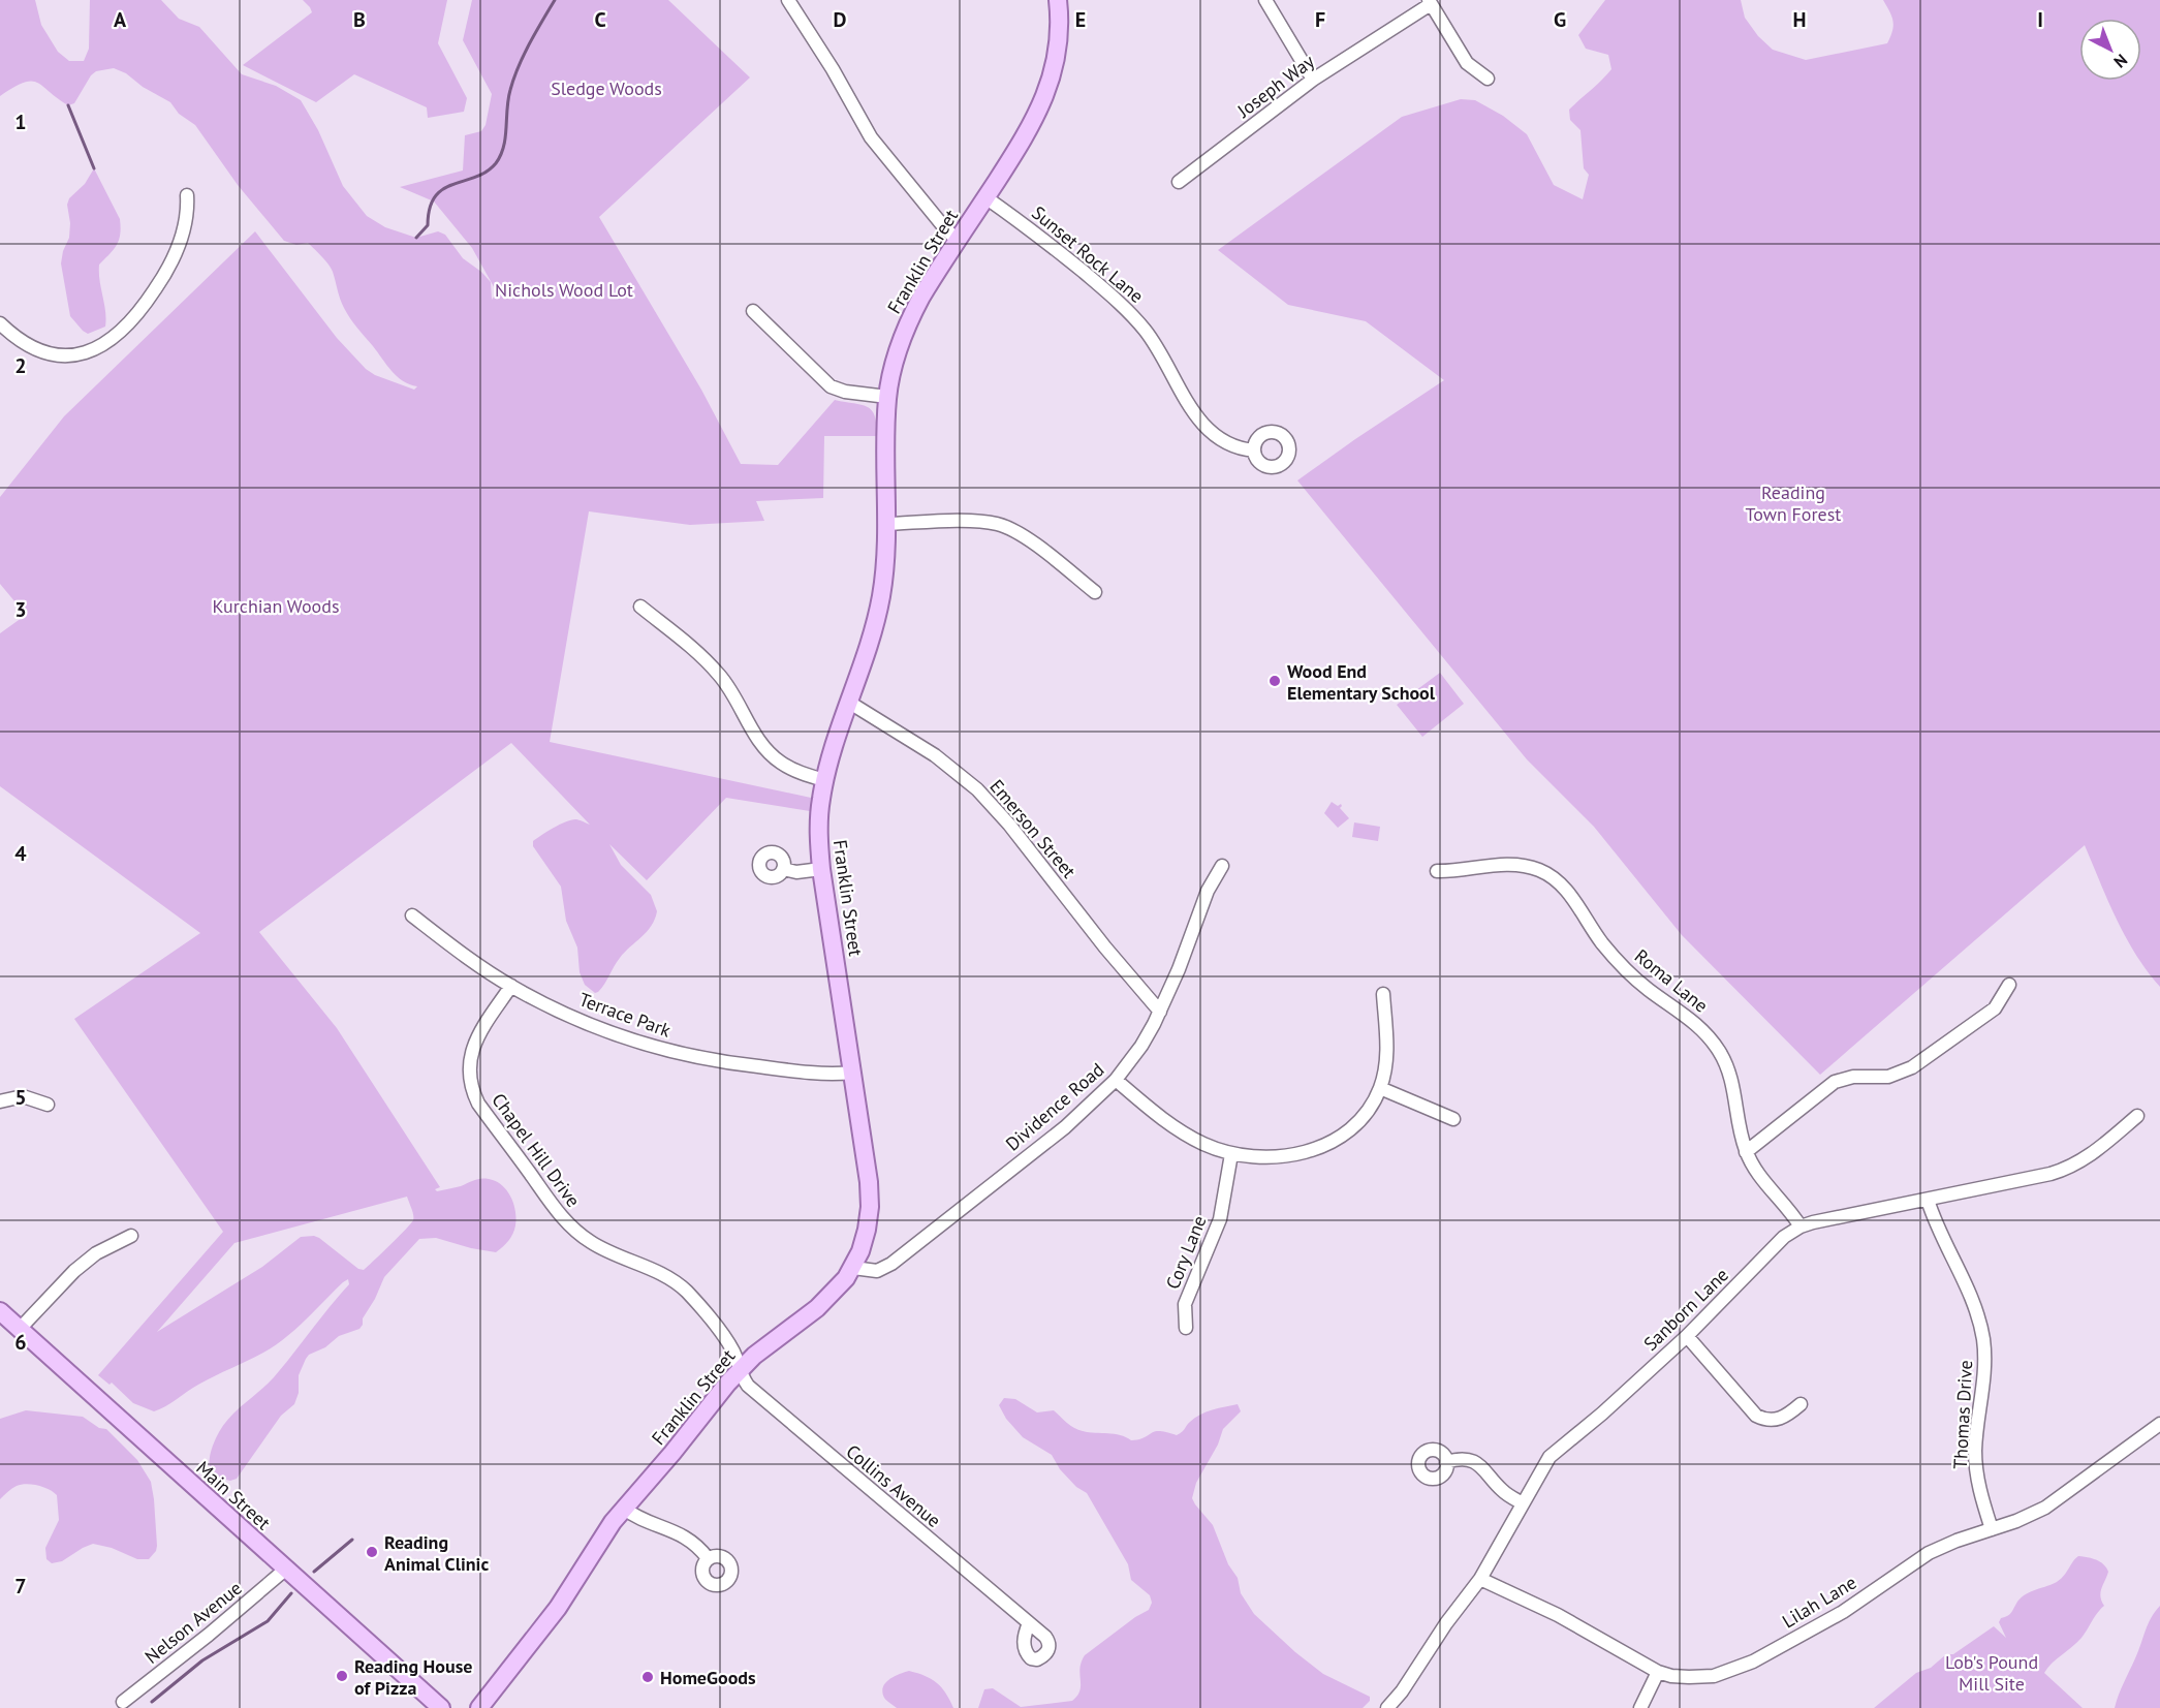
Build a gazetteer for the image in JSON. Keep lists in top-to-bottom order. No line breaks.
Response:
{"streets":{"main road":["Franklin Street","Main Street"],"street":["Joseph Way","Sunset Rock Lane","Emerson Street","Roma Lane","Terrace Park","Dividence Road","Chapel Hill Drive","Cory Lane","Sanborn Lane","Thomas Drive","Collins Avenue","Lilah Lane","Nelson Avenue"]},"crossings":[["Sunset Rock Lane","Franklin Street"],["Franklin Street","Emerson Street"],["Franklin Street","Terrace Park"],["Franklin Street","Dividence Road"],["Franklin Street","Chapel Hill Drive"],["Franklin Street","Collins Avenue"],["Emerson Street","Dividence Road"],["Roma Lane","Sanborn Lane"],["Terrace Park","Chapel Hill Drive"],["Chapel Hill Drive","Collins Avenue"],["Sanborn Lane","Thomas Drive"],["Sanborn Lane","Lilah Lane"],["Thomas Drive","Lilah Lane"],["Main Street","Nelson Avenue"]],"parks":["Sledge Woods","Nichols Wood Lot","Reading Town Forest","Kurchian Woods","Lob's Pound Mill Site"],"places":["Wood End Elementary School","Reading Animal Clinic","Reading House of Pizza","HomeGoods"],"north":"bottom right","grid":{"columns":["A","B","C","D","E","F","G","H","I"],"rows":["1","2","3","4","5","6","7"]}}
